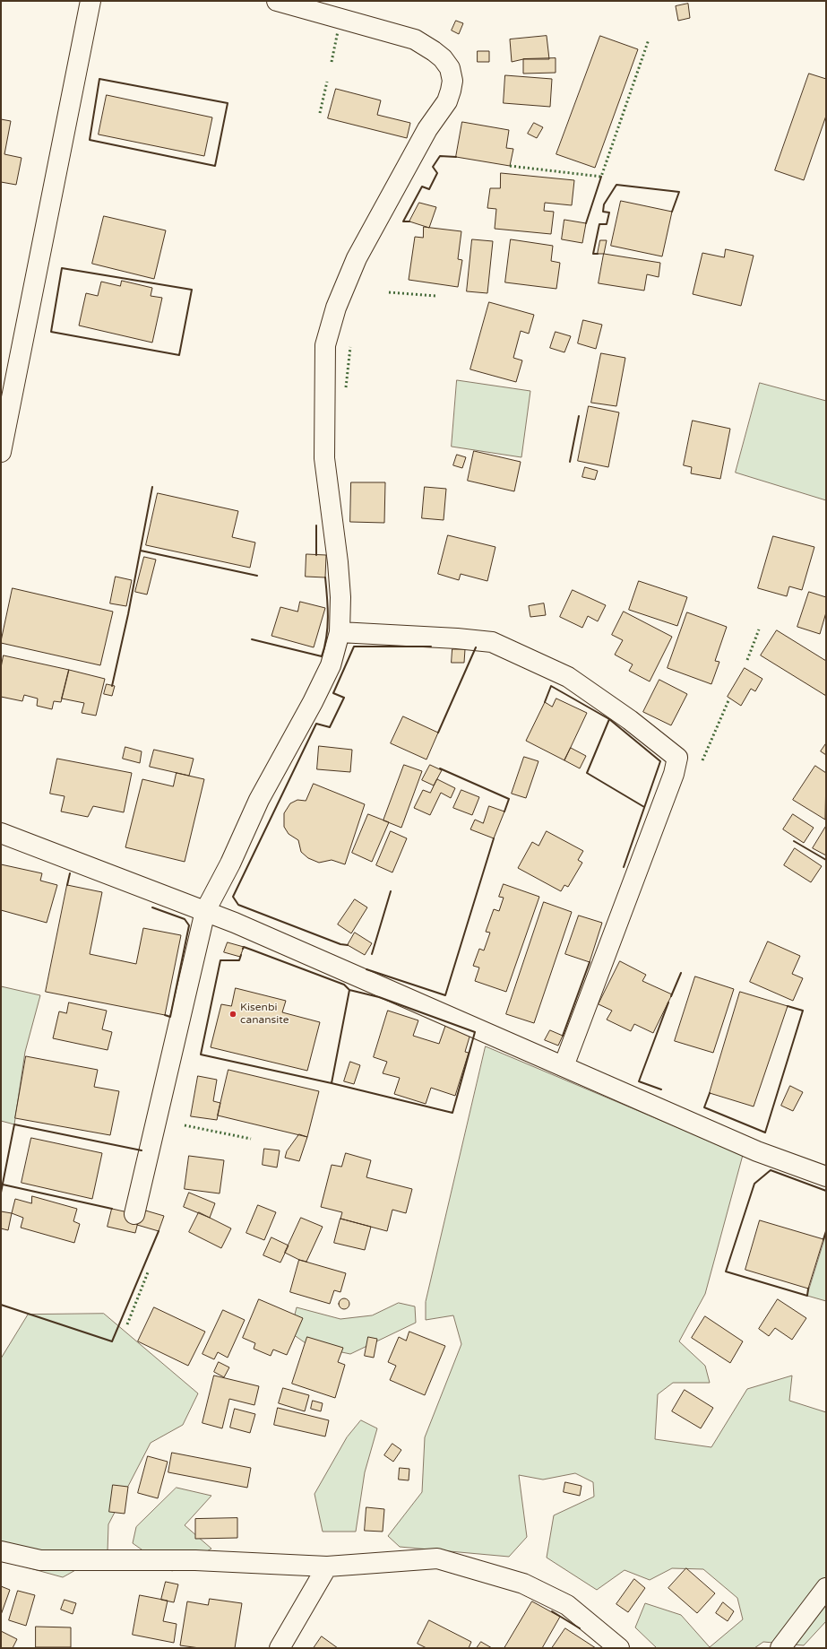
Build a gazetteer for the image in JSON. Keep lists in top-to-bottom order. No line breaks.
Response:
{"places":["Kisenbi canansite"]}
